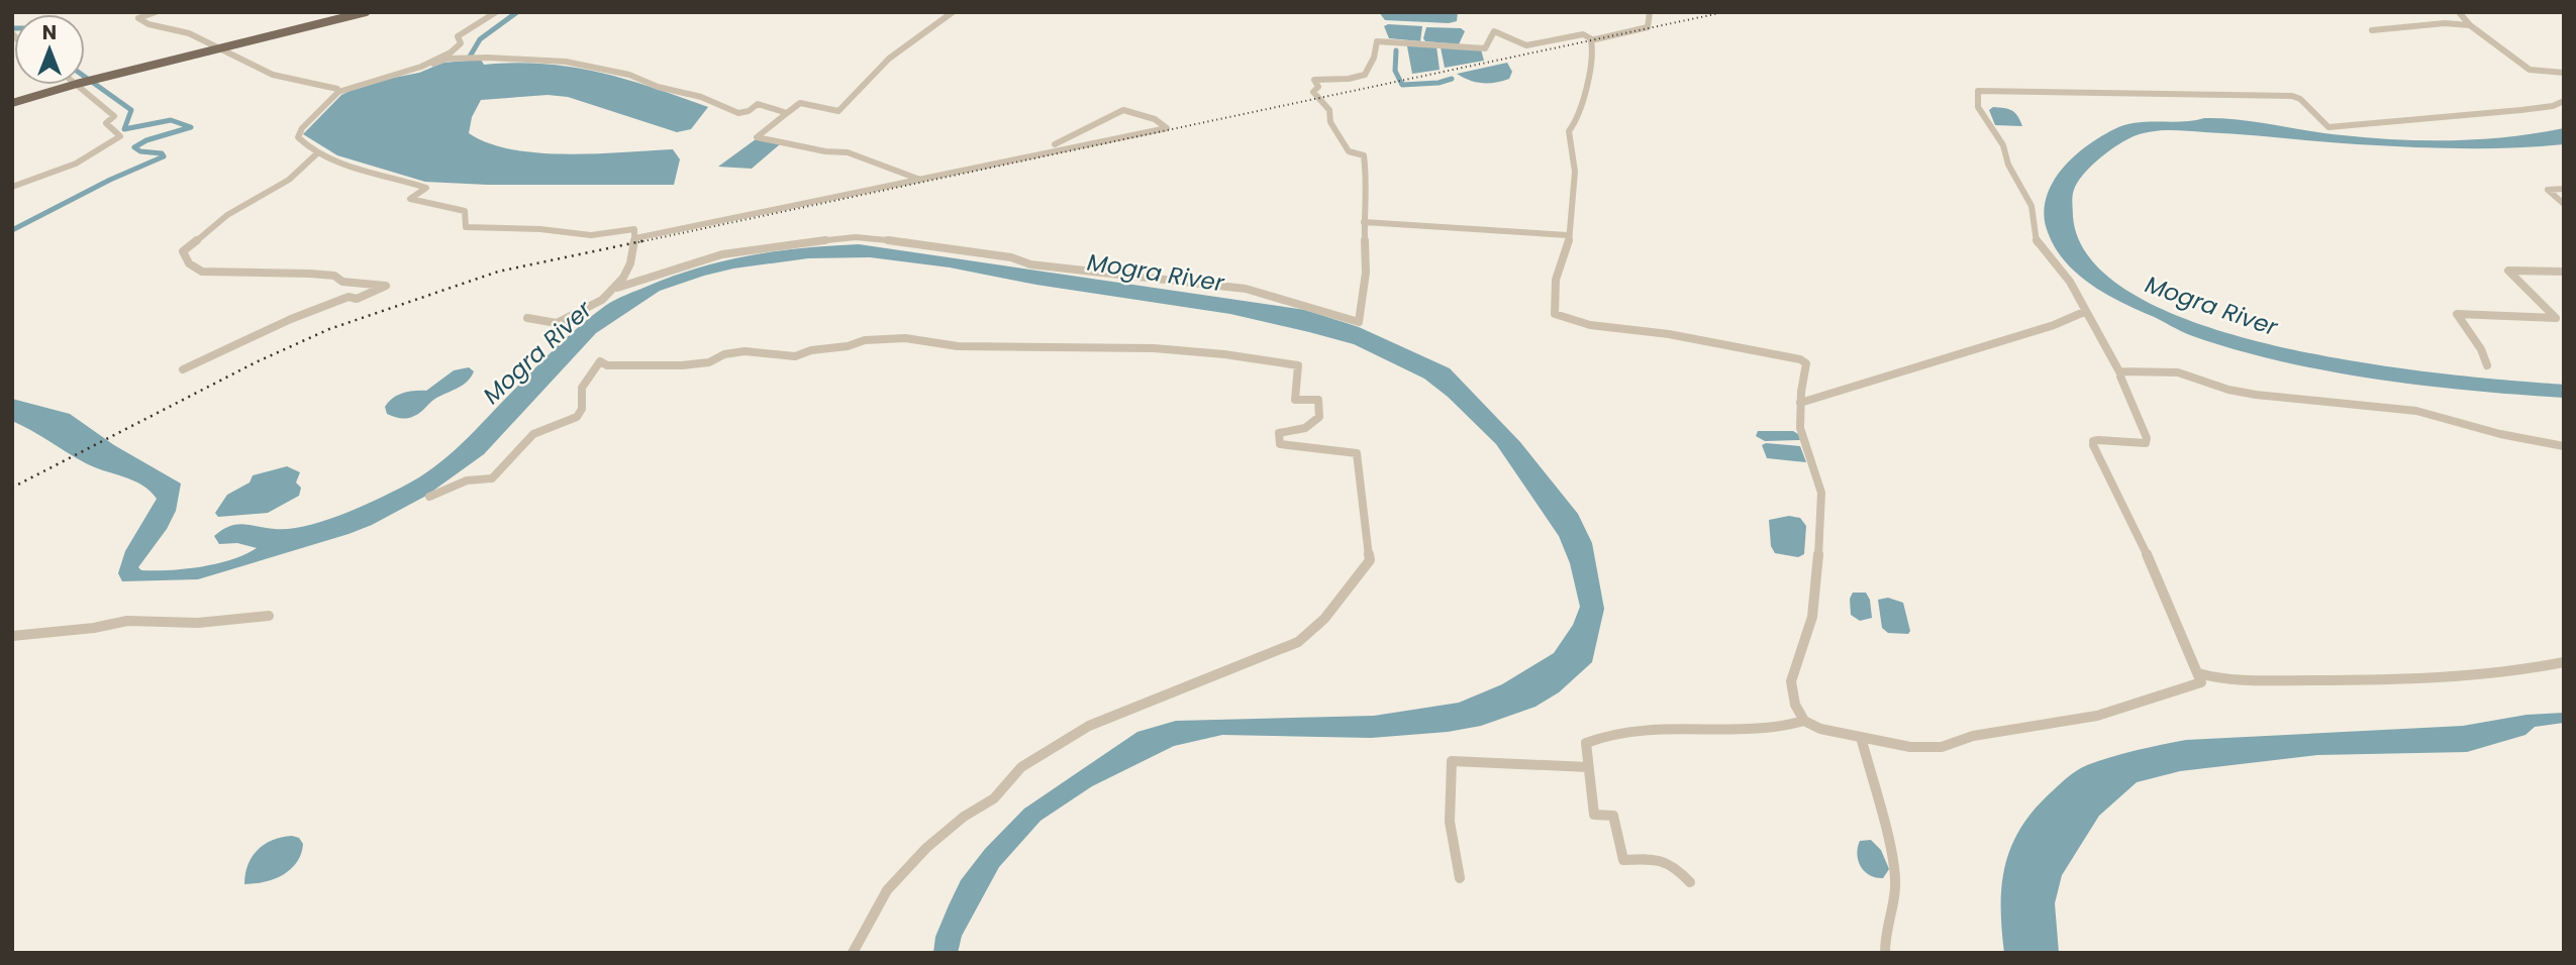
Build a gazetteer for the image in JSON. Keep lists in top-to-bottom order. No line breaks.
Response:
{"water":["Mogra River"],"north":"top"}
